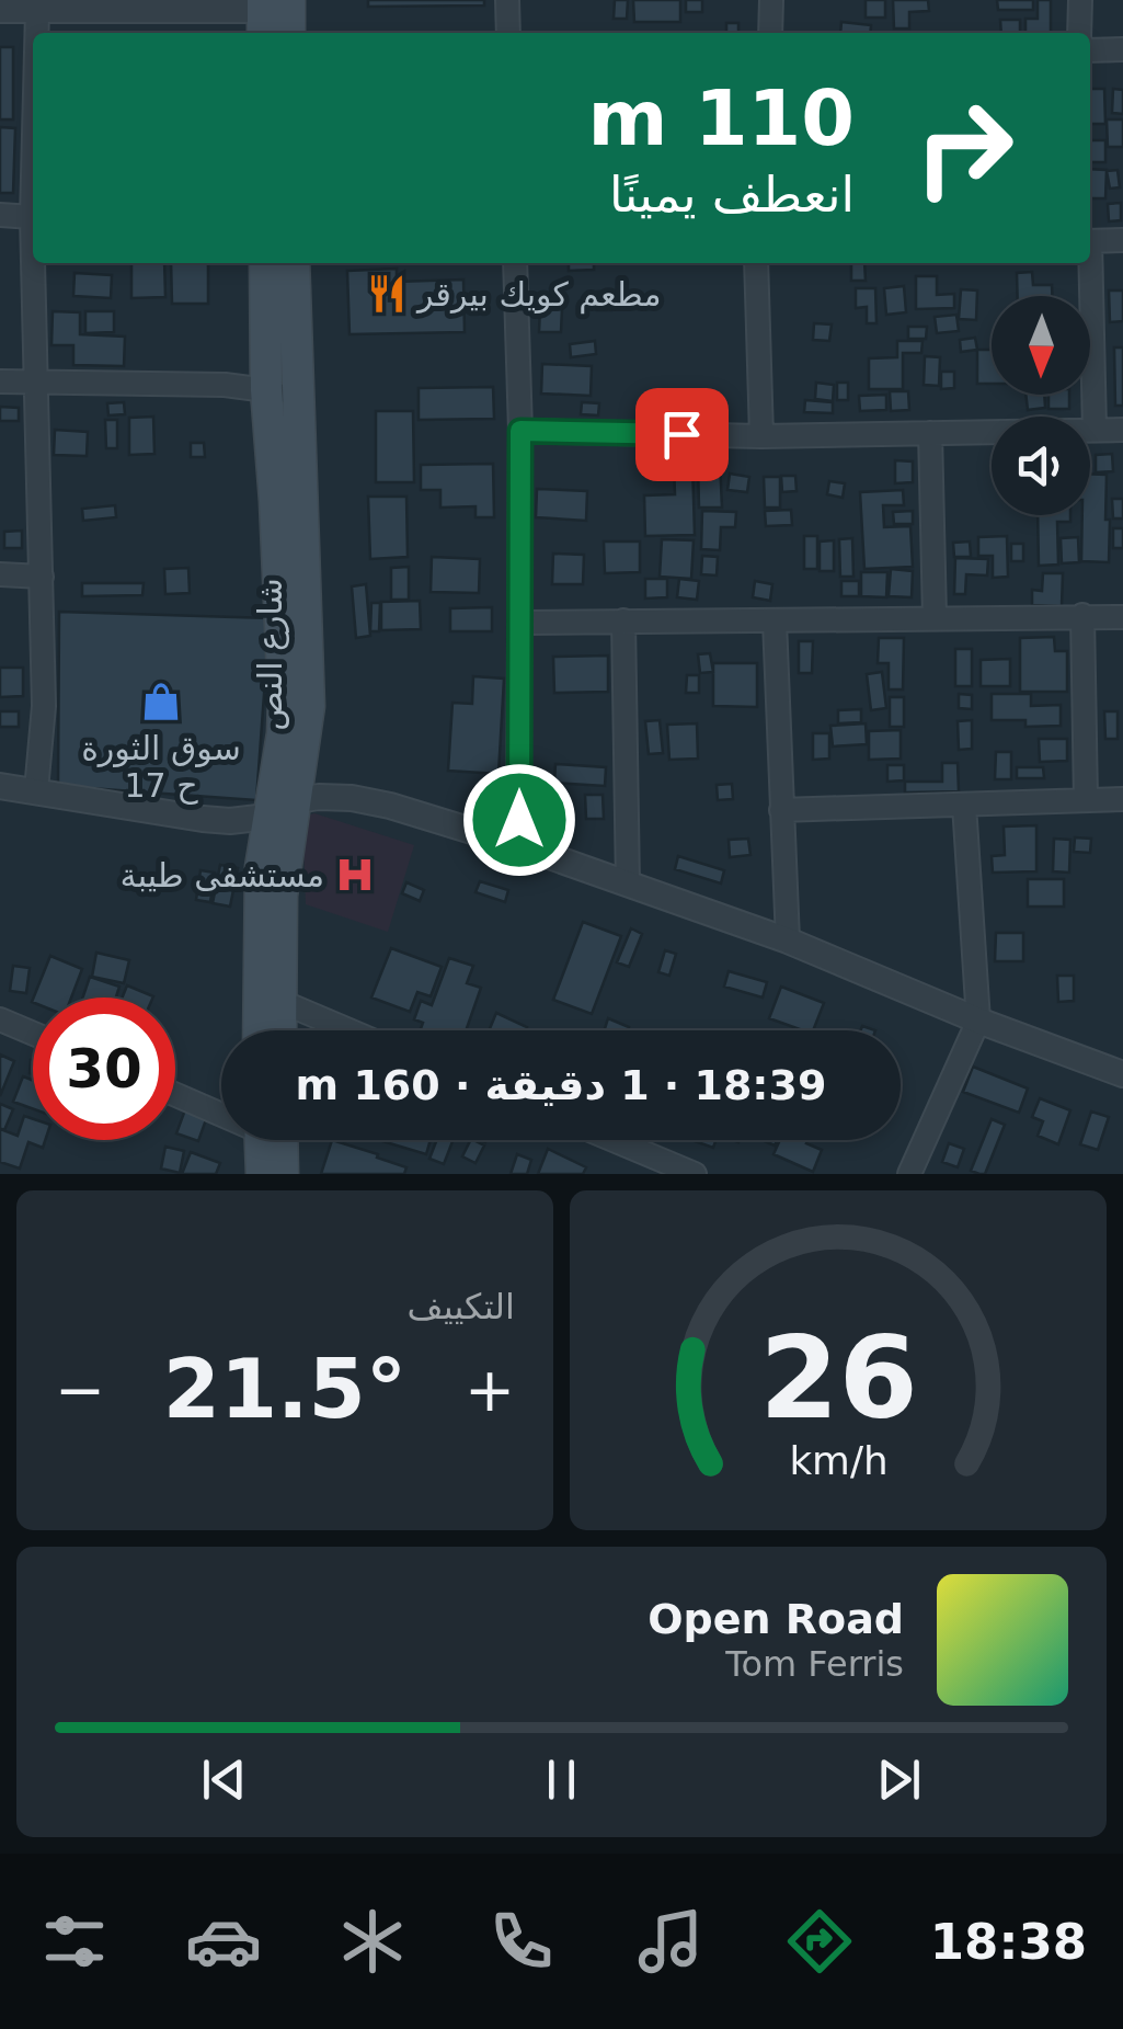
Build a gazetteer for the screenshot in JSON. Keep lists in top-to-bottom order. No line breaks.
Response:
{"streets":{"main road":["شارع النص"]},"places":{"restaurant":["مطعم كويك بيرقر"],"shop":["سوق الثورة ح 17"],"hospital":["مستشفى طيبة"]},"north":"bottom","page":{"turn":["110 m","انعطف يمينًا"],"limit":"30","trip":"18:39 · 1 دقيقة · 160 m","tile":"التكييف","heat":["−","21.5°","+"],"song":["Open Road","Tom Ferris"],"tabs":"18:38","gauge":["26","km/h"]}}
